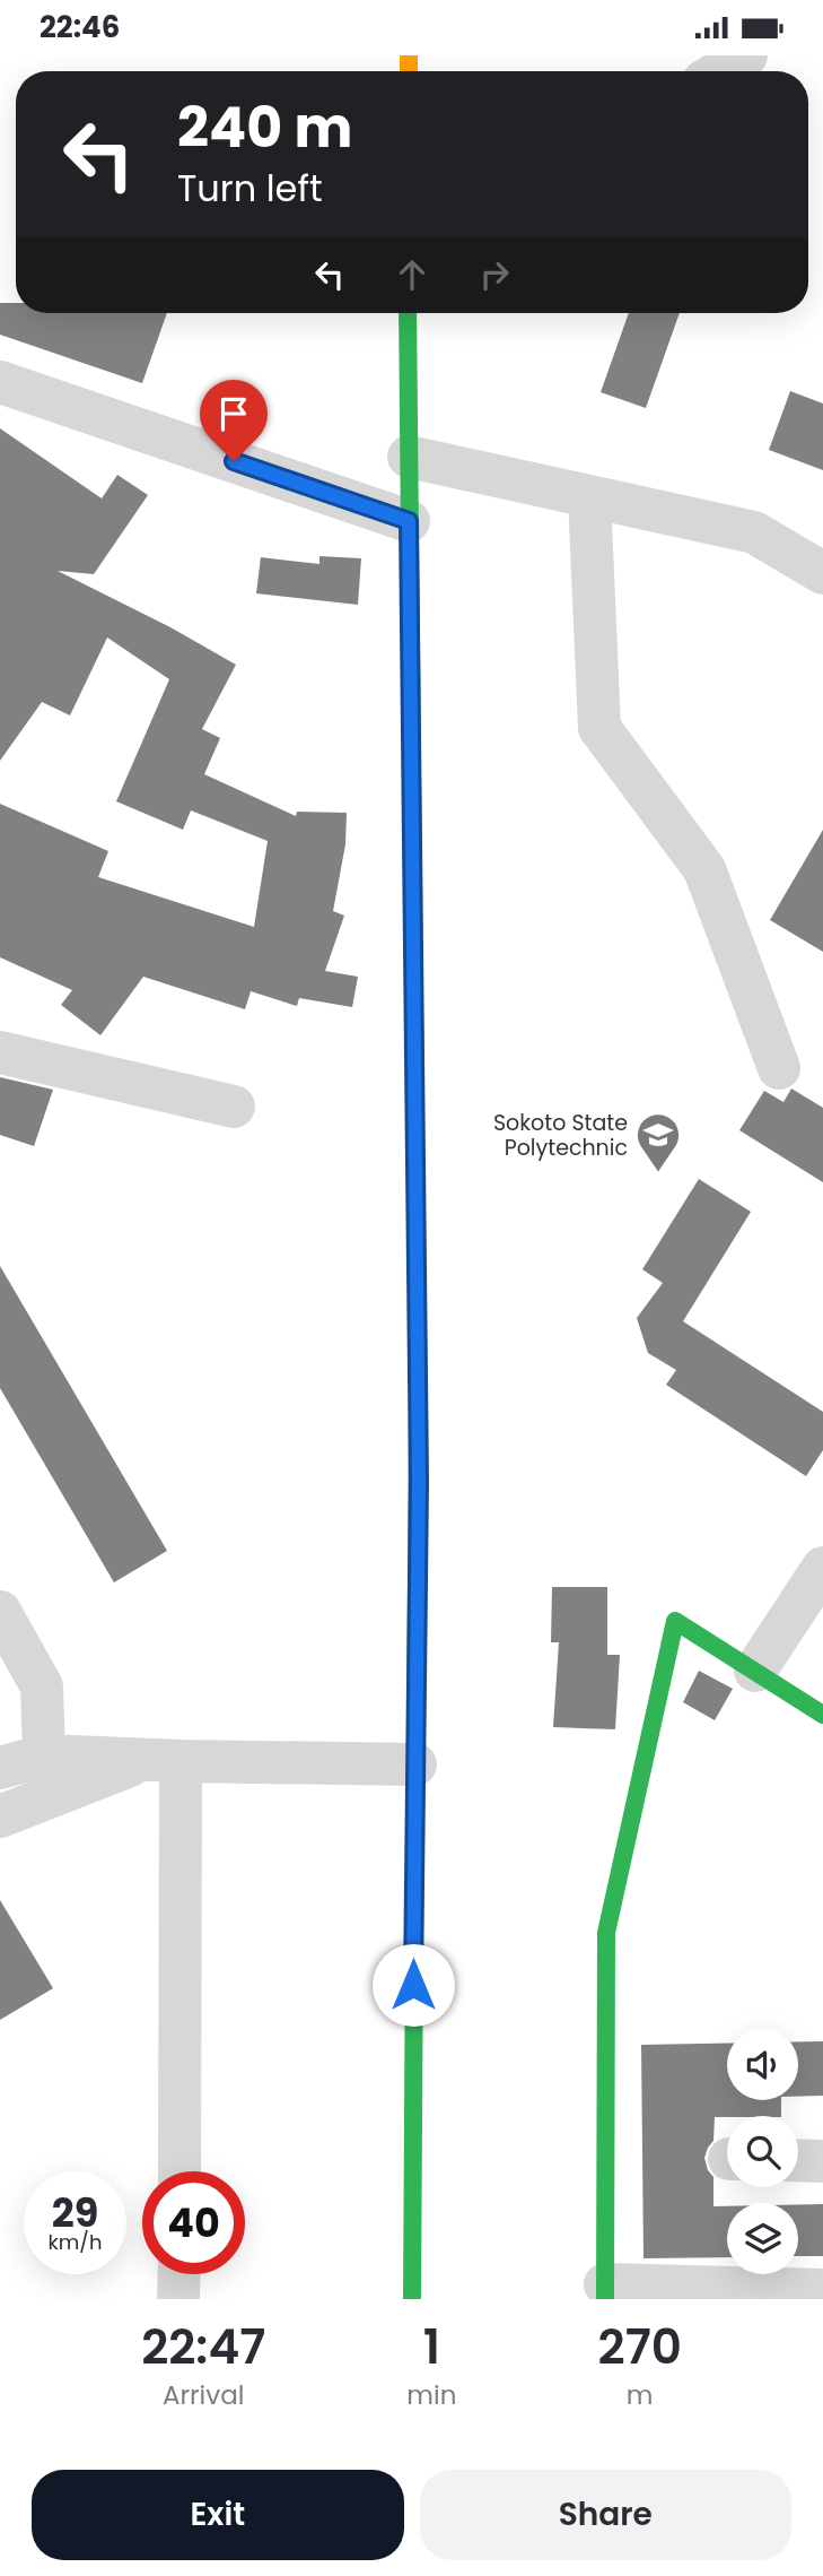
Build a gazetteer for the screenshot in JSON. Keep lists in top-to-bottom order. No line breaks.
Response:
{"places":{"school or university":["Sokoto State Polytechnic"]},"page":{"status":"22:46","turn":["240 m","Turn left"],"speed":"29 km/h","limit":"40","eta":["22:47","Arrival","1","min","270","m"],"buttons":["Exit","Share"]}}
